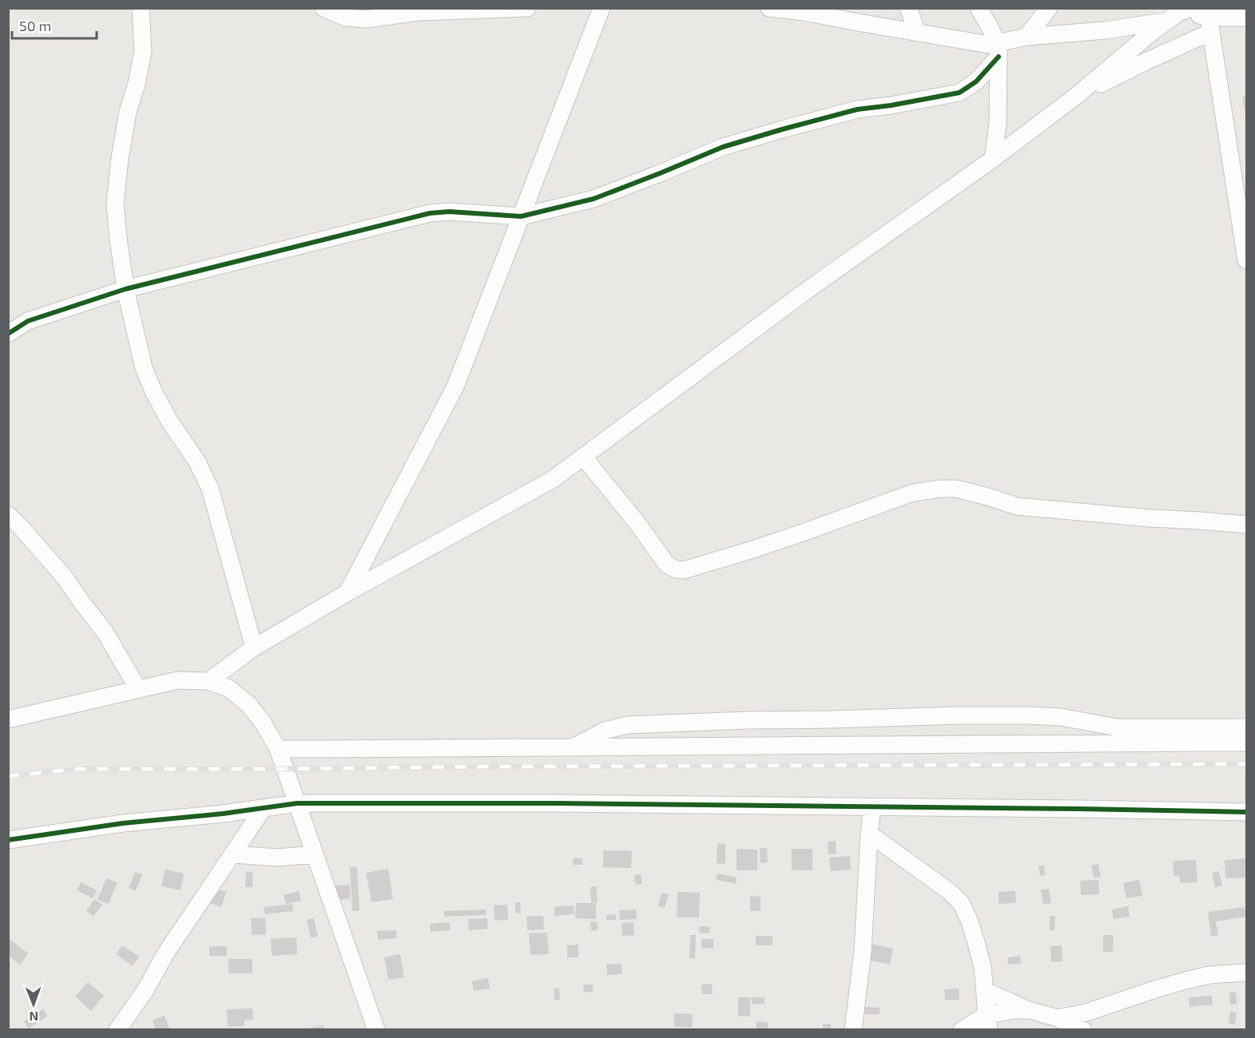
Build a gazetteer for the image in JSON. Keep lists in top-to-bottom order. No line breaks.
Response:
{"scale_bar":"50 m","north":"bottom"}
